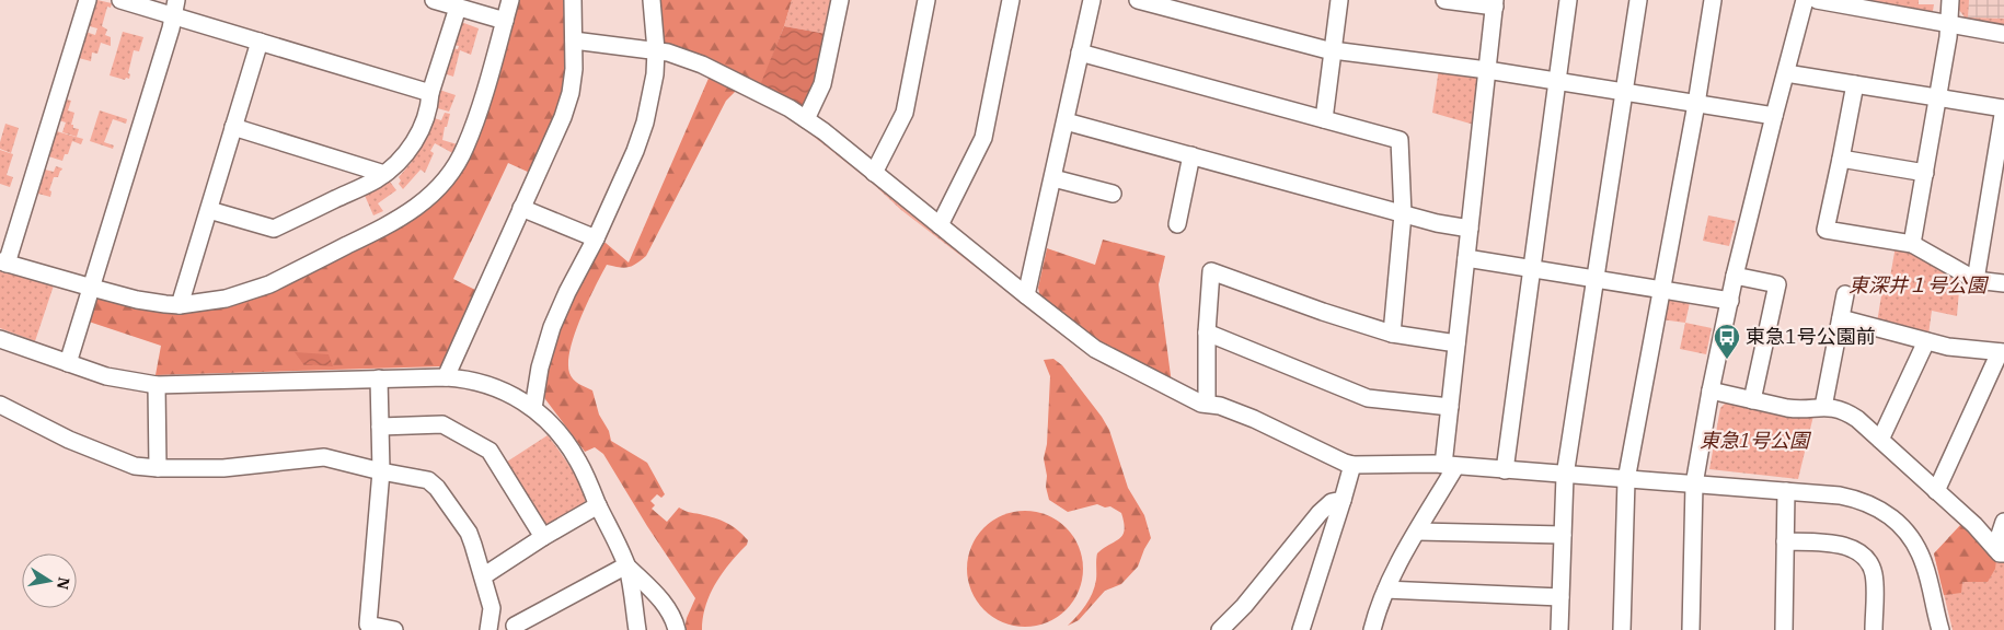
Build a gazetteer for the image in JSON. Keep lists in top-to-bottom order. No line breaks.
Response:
{"parks":["東深井１号公園","東急1号公園"],"places":{"bus stop":["東急1号公園前"]},"north":"right"}
